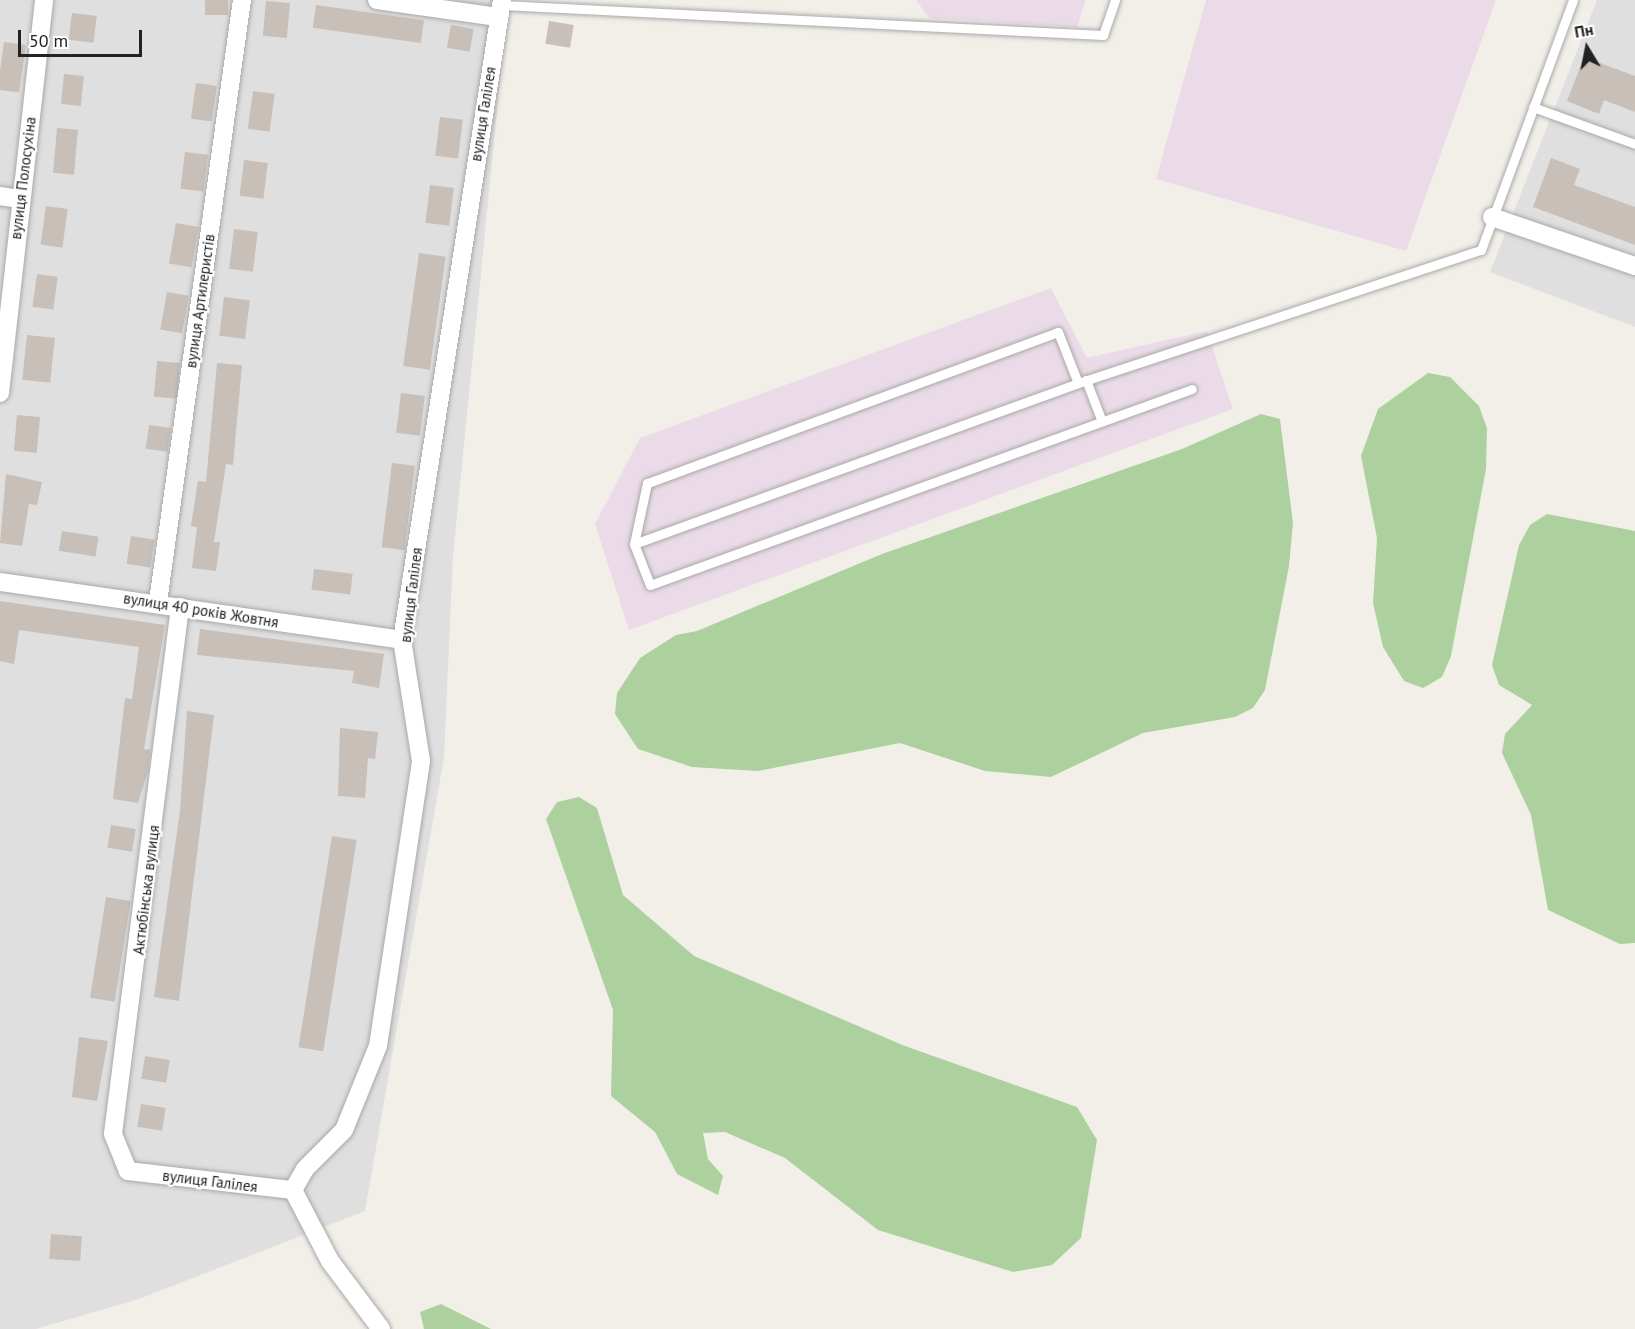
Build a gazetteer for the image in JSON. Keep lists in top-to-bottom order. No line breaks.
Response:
{"streets":{"street":["вулиця Галілея","вулиця Полосухіна","вулиця Артилеристів","вулиця 40 років Жовтня","Актюбінська вулиця"]},"crossings":[["вулиця Галілея","вулиця 40 років Жовтня"],["вулиця Галілея","Актюбінська вулиця"],["вулиця Артилеристів","вулиця 40 років Жовтня"],["вулиця 40 років Жовтня","Актюбінська вулиця"]],"scale_bar":"50 m","north":"top"}
